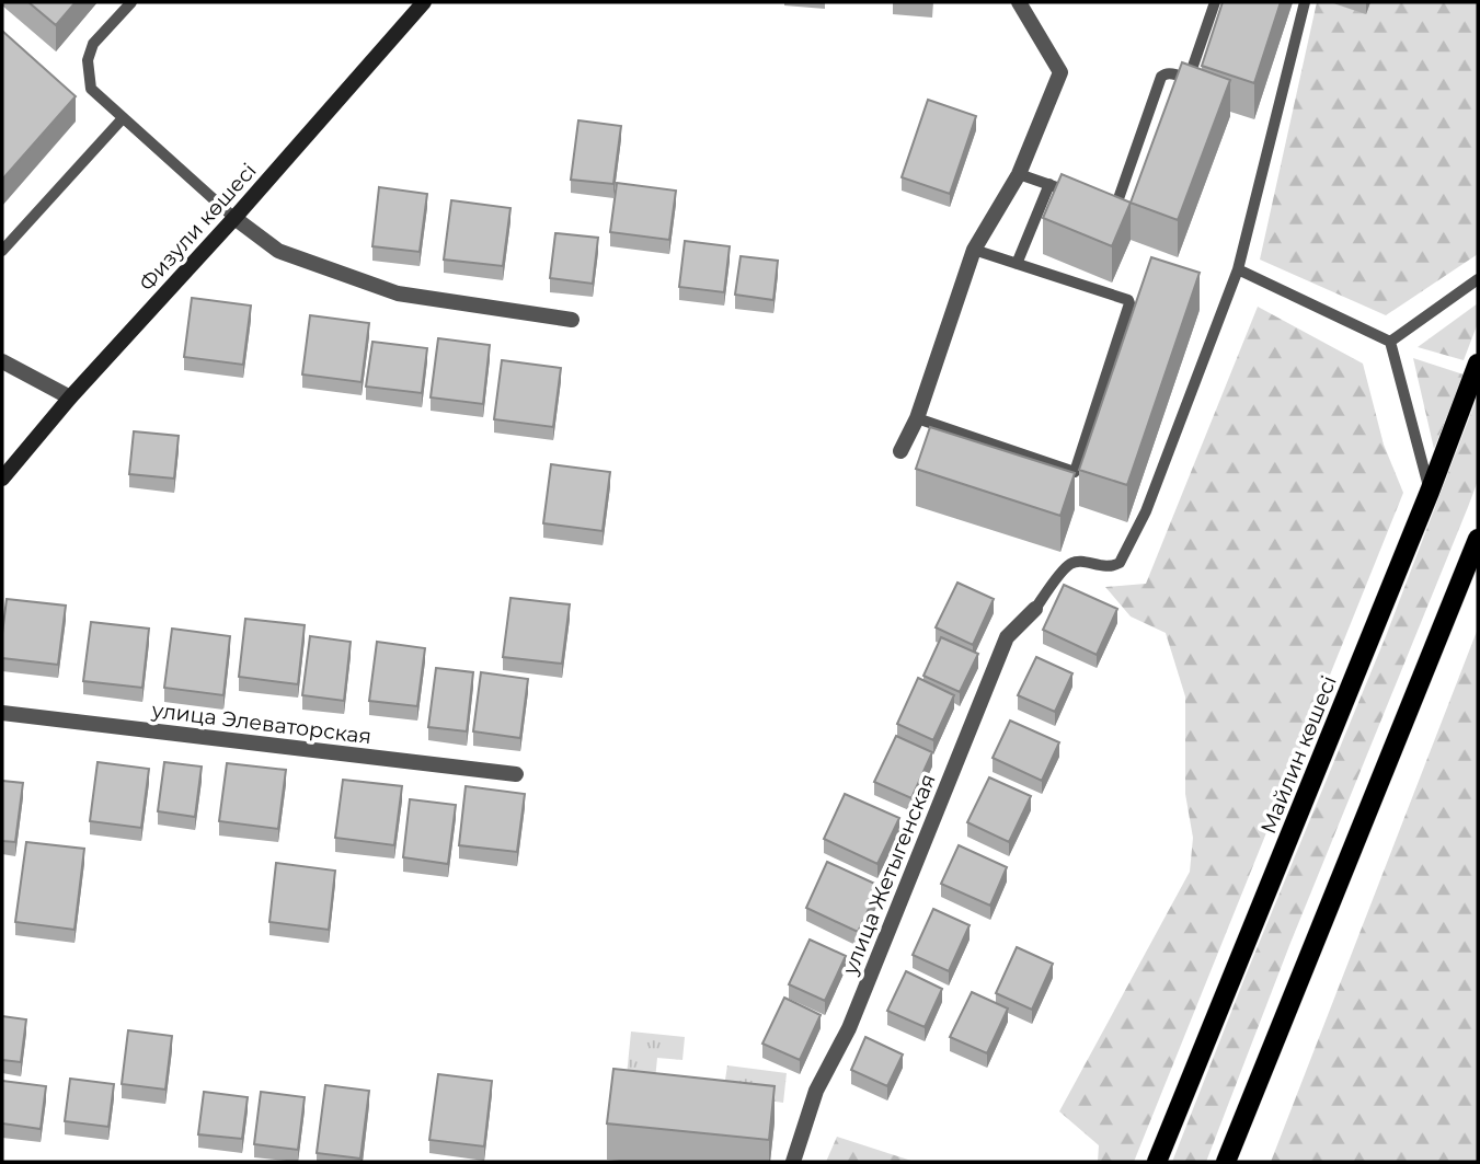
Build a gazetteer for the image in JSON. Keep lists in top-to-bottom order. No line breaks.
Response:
{"streets":{"main road":["Майлин көшесі"],"street":["Физули көшесі","улица Элеваторская","улица Жетыгенская"]}}
